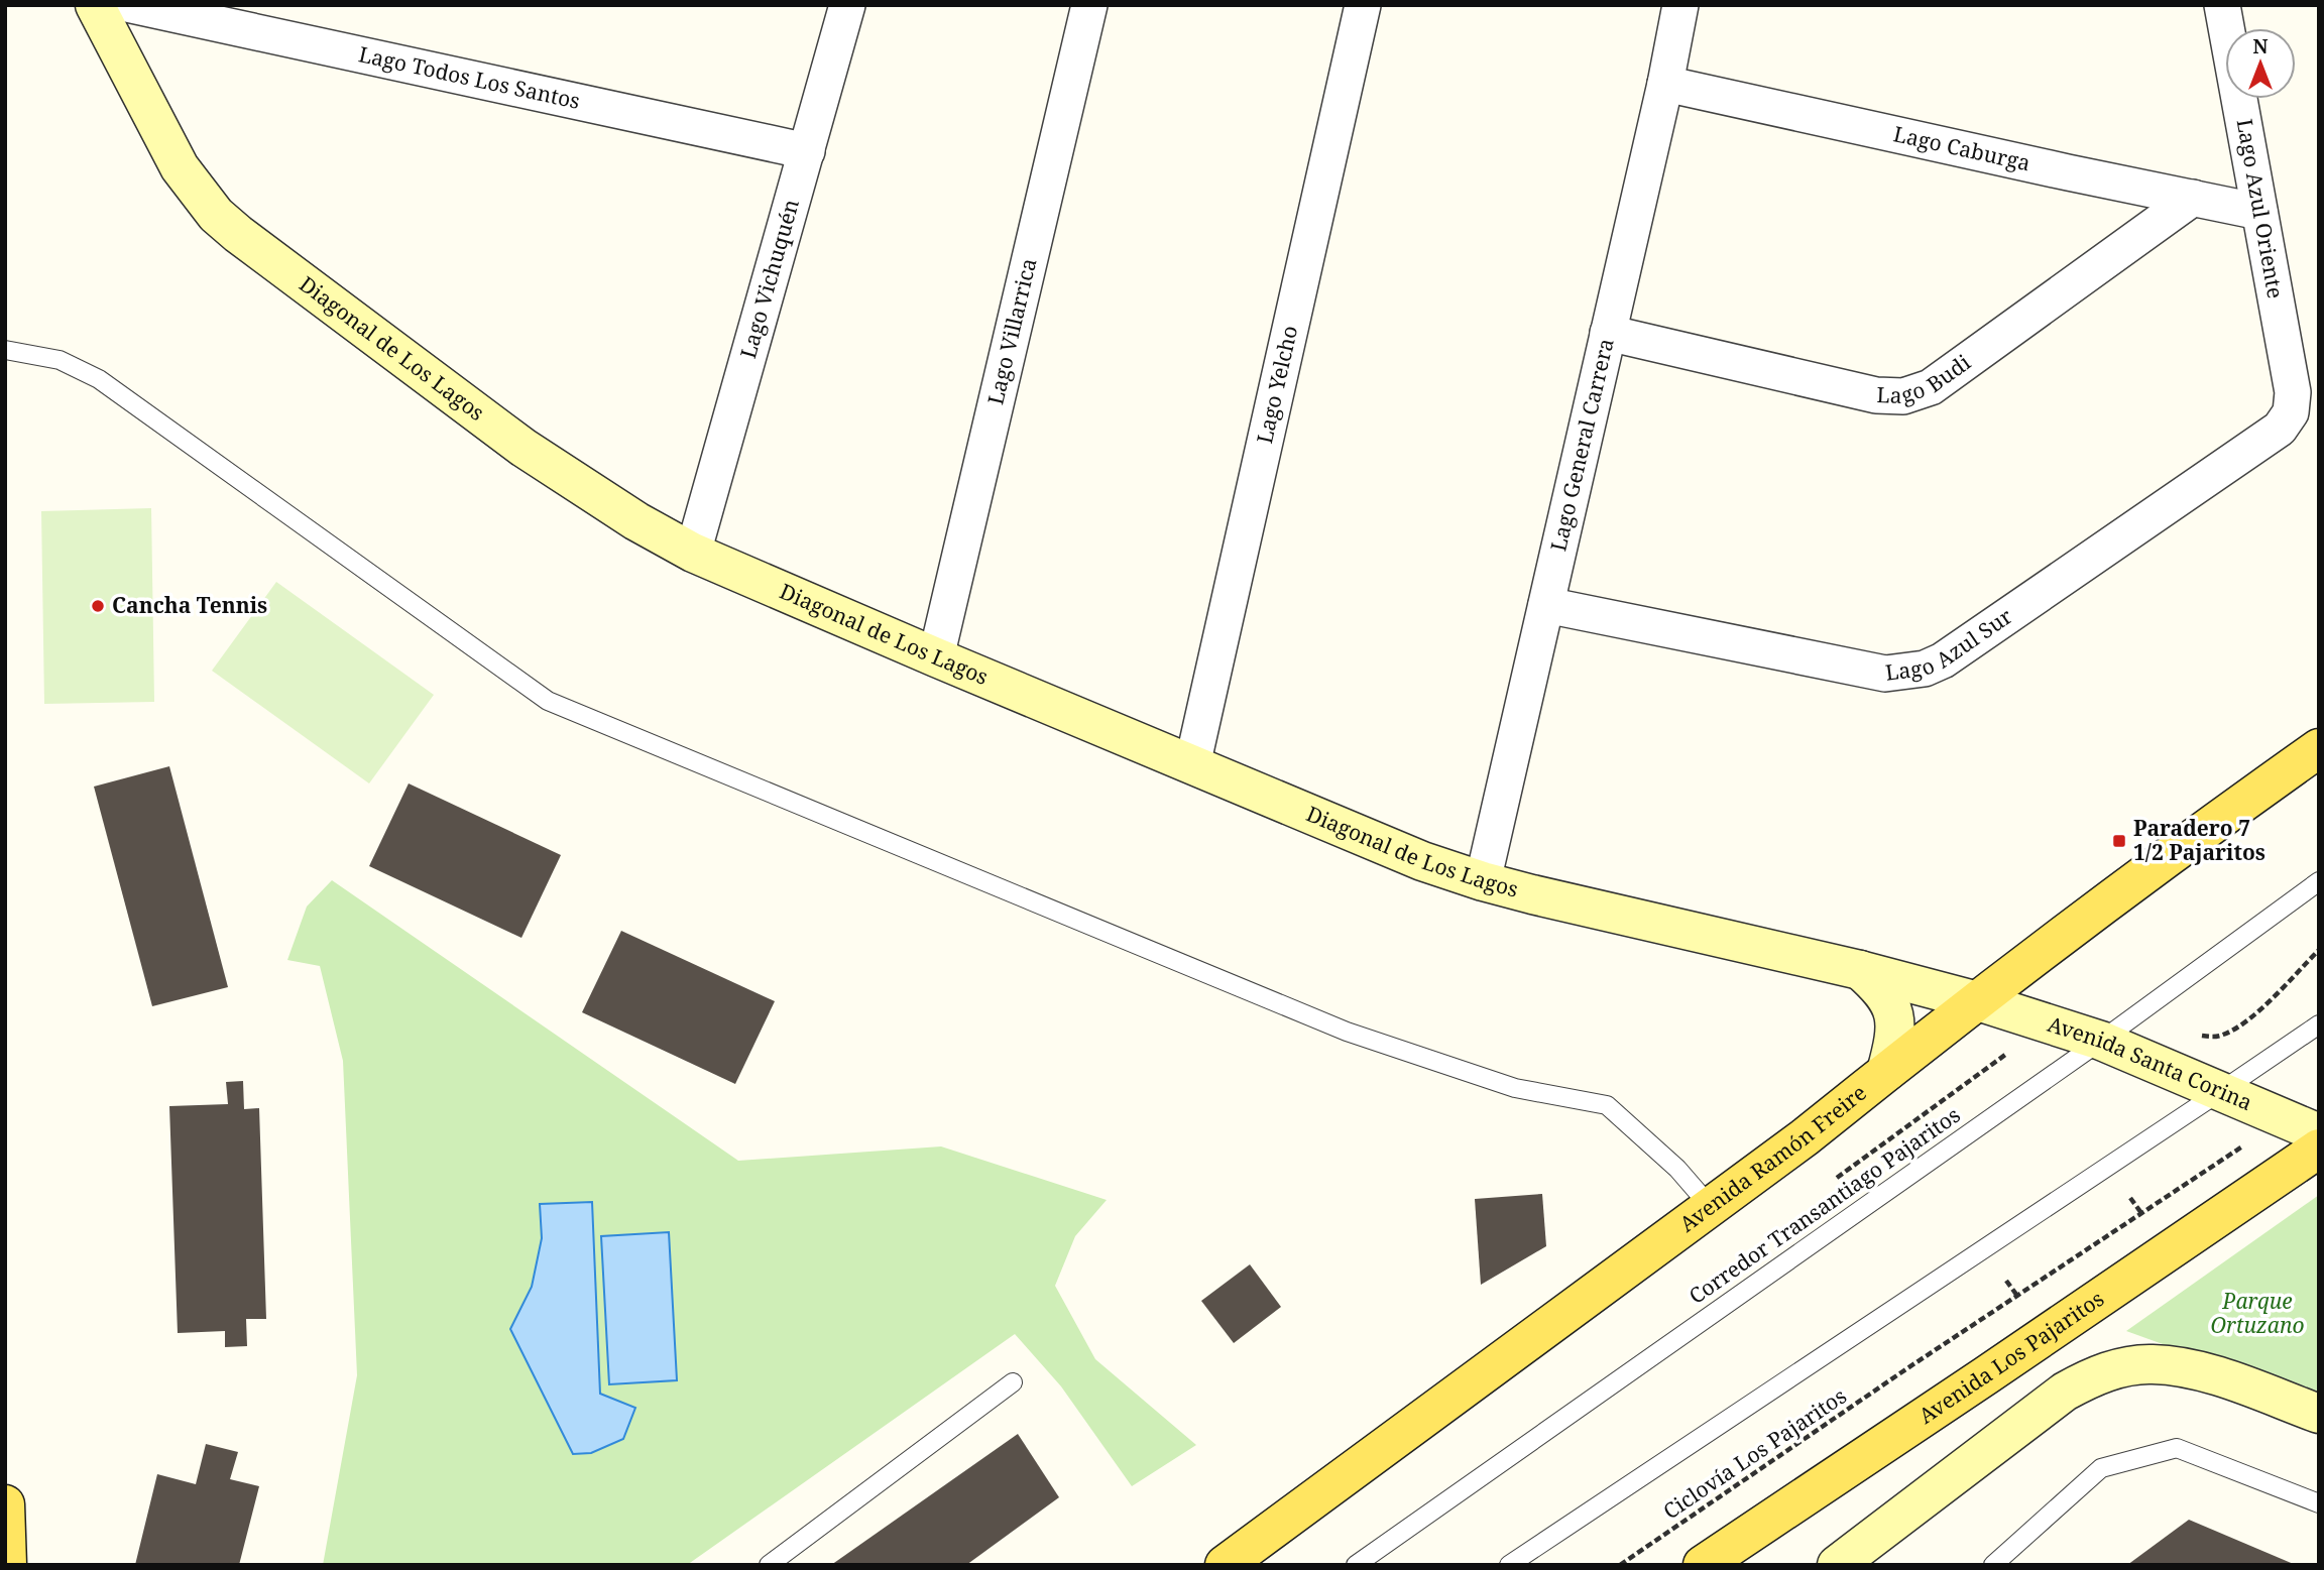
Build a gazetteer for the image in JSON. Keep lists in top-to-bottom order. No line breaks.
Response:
{"streets":{"main road":["Diagonal de Los Lagos","Avenida Santa Corina","Avenida Ramón Freire","Avenida Los Pajaritos"],"street":["Lago Todos Los Santos","Lago Caburga","Lago Azul Oriente","Lago Vichuquén","Lago Villarrica","Lago Budi","Lago Yelcho","Lago General Carrera","Lago Azul Sur"],"lane":["Corredor Transantiago Pajaritos"],"path":["Ciclovía Los Pajaritos"]},"crossings":[["Lago Todos Los Santos","Lago Vichuquén"],["Lago Caburga","Lago Azul Oriente"],["Lago Caburga","Lago Budi"],["Lago Caburga","Lago General Carrera"],["Lago Azul Oriente","Lago Azul Sur"],["Lago Vichuquén","Diagonal de Los Lagos"],["Lago Villarrica","Diagonal de Los Lagos"],["Diagonal de Los Lagos","Lago Yelcho"],["Diagonal de Los Lagos","Lago General Carrera"],["Diagonal de Los Lagos","Avenida Santa Corina"],["Diagonal de Los Lagos","Avenida Ramón Freire"],["Lago Budi","Lago General Carrera"],["Lago General Carrera","Lago Azul Sur"],["Avenida Santa Corina","Avenida Ramón Freire"],["Avenida Santa Corina","Corredor Transantiago Pajaritos"]],"parks":["Parque Ortuzano"],"places":{"other":["Cancha Tennis"],"transit":["Paradero 7 1/2 Pajaritos"]},"north":"top"}
